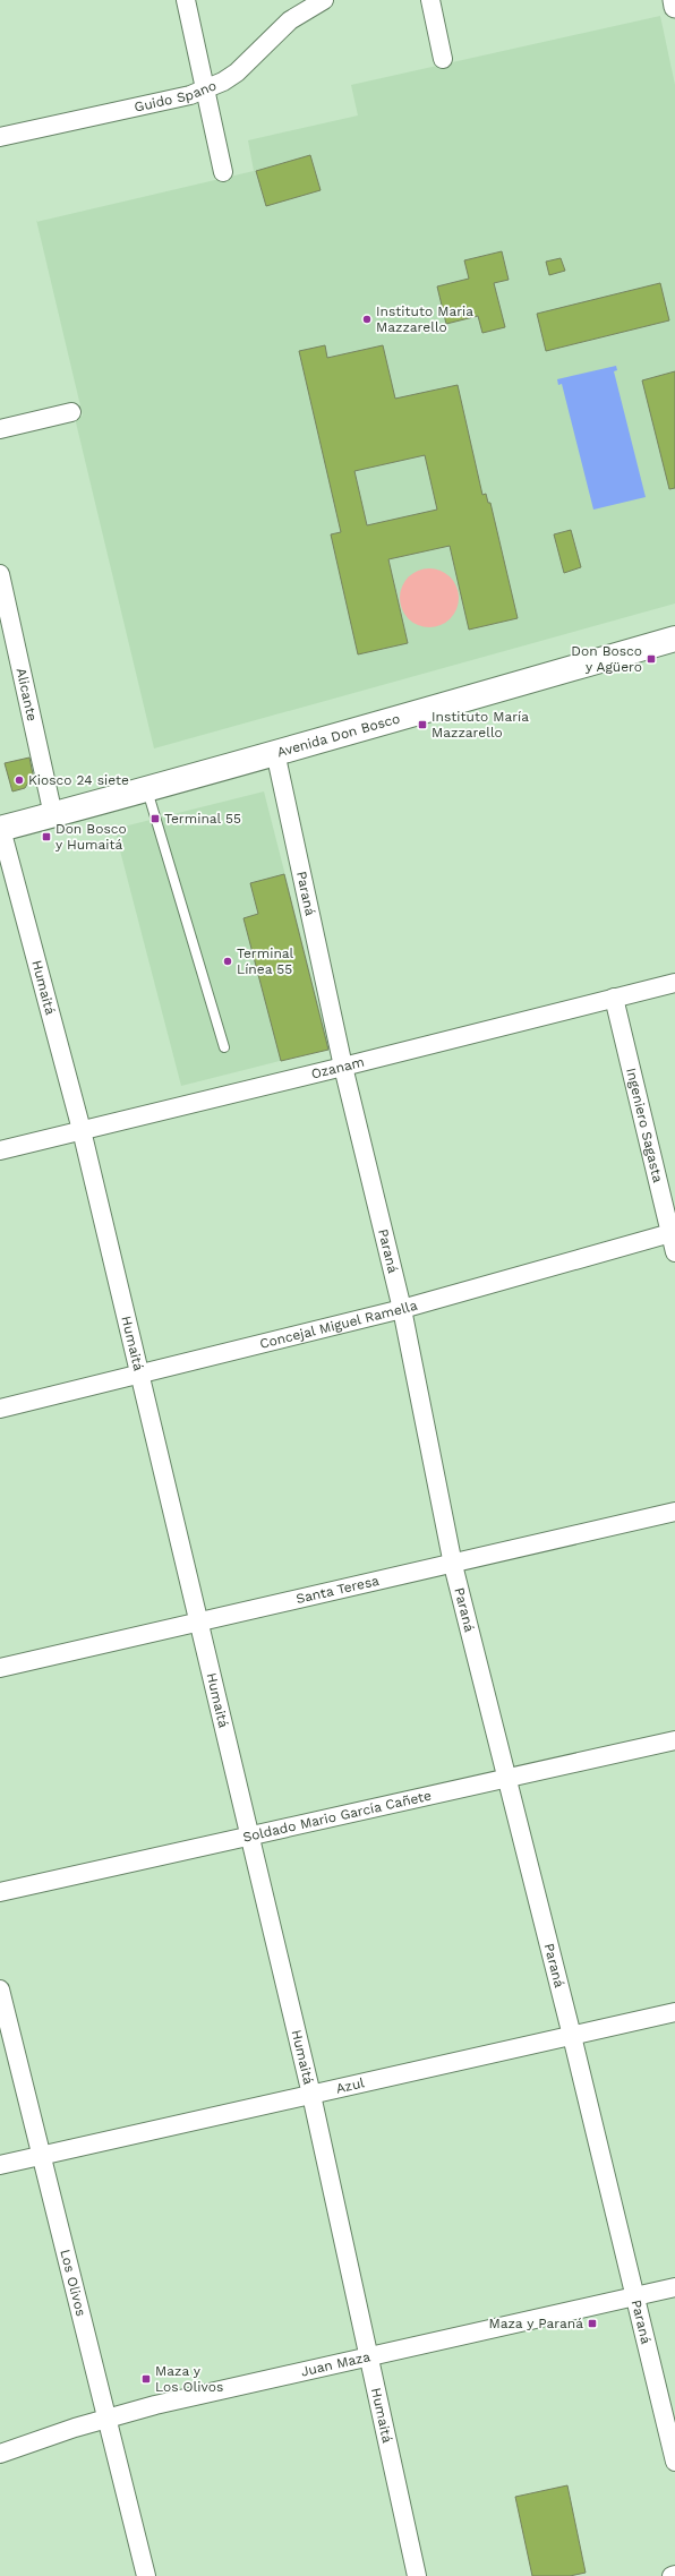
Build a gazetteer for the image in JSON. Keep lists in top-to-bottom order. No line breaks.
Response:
{"streets":{"main road":["Avenida Don Bosco"],"street":["Guido Spano","Alicante","Paraná","Humaitá","Ozanam","Ingeniero Sagasta","Concejal Miguel Ramella","Santa Teresa","Soldado Mario García Cañete","Azul","Los Olivos","Juan Maza"]},"crossings":[["Alicante","Avenida Don Bosco"],["Avenida Don Bosco","Paraná"],["Avenida Don Bosco","Humaitá"],["Paraná","Ozanam"],["Paraná","Concejal Miguel Ramella"],["Paraná","Santa Teresa"],["Paraná","Soldado Mario García Cañete"],["Paraná","Azul"],["Paraná","Juan Maza"],["Humaitá","Ozanam"],["Humaitá","Concejal Miguel Ramella"],["Humaitá","Santa Teresa"],["Humaitá","Soldado Mario García Cañete"],["Humaitá","Azul"],["Humaitá","Juan Maza"],["Ozanam","Ingeniero Sagasta"],["Ingeniero Sagasta","Concejal Miguel Ramella"],["Azul","Los Olivos"],["Los Olivos","Juan Maza"]],"places":{"other":["Instituto Maria Mazzarello","Kiosco 24 siete","Terminal Línea 55"],"transit":["Don Bosco y Agüero","Instituto María Mazzarello","Terminal 55","Don Bosco y Humaitá","Maza y Paraná","Maza y Los Olivos"]}}
